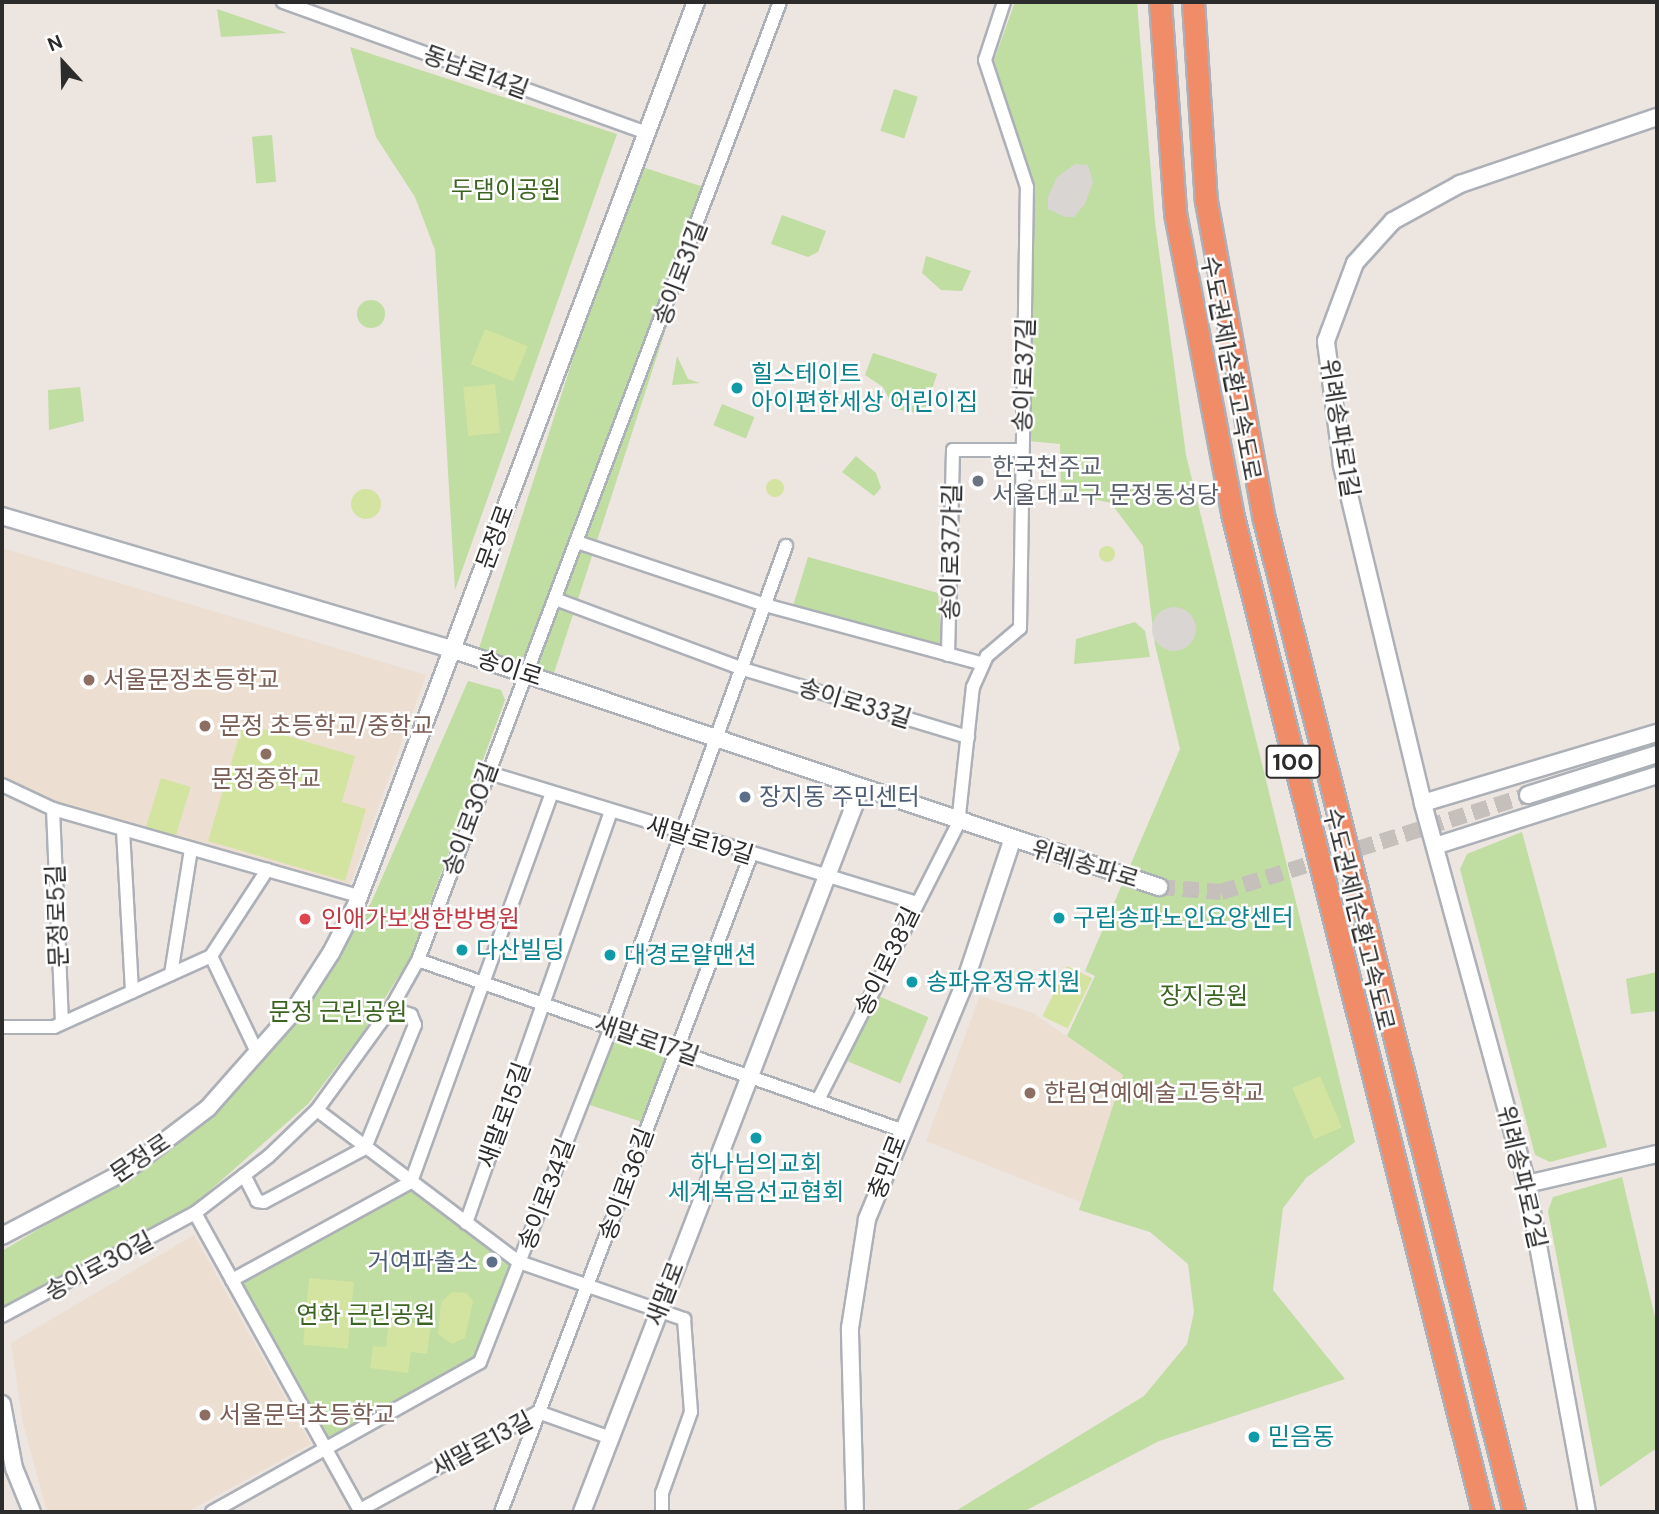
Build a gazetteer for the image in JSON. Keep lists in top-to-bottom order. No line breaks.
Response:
{"streets":{"highway":["수도권제1순환고속도로","100"],"street":["동남로14길","송이로31길","송이로37길","위례송파로1길","문정로","송이로37가길","송이로","송이로33길","송이로30길","새말로19길","위례송파로","문정로5길","송이로38길","새말로17길","새말로15길","충민로","위례송파로2길","송이로36길","송이로34길","새말로","새말로13길"]},"crossings":[["동남로14길","문정로"],["송이로31길","송이로"],["송이로31길","송이로30길"],["송이로37길","송이로37가길"],["위례송파로1길","위례송파로2길"],["문정로","송이로"],["송이로","송이로30길"],["송이로","위례송파로"],["송이로","송이로38길"],["송이로","충민로"],["송이로","송이로34길"],["송이로","새말로"],["송이로30길","새말로19길"],["송이로30길","새말로17길"],["새말로19길","송이로38길"],["새말로19길","송이로36길"],["새말로19길","송이로34길"],["새말로19길","새말로"],["위례송파로","충민로"],["새말로17길","새말로15길"],["새말로17길","송이로36길"],["새말로17길","송이로34길"],["새말로17길","새말로"],["송이로36길","새말로13길"],["새말로","새말로13길"]],"parks":["두댐이공원","장지공원","문정 근린공원","연화 근린공원"],"places":["힐스테이트 아이편한세상 어린이집","한국천주교 서울대교구 문정동성당","서울문정초등학교","문정 초등학교/중학교","문정중학교","장지동 주민센터","구립송파노인요양센터","인애가보생한방병원","다산빌딩","대경로얄맨션","송파유정유치원","한림연예예술고등학교","하나님의교회 세계복음선교협회","거여파출소","서울문덕초등학교","믿음동"],"north":"top"}
